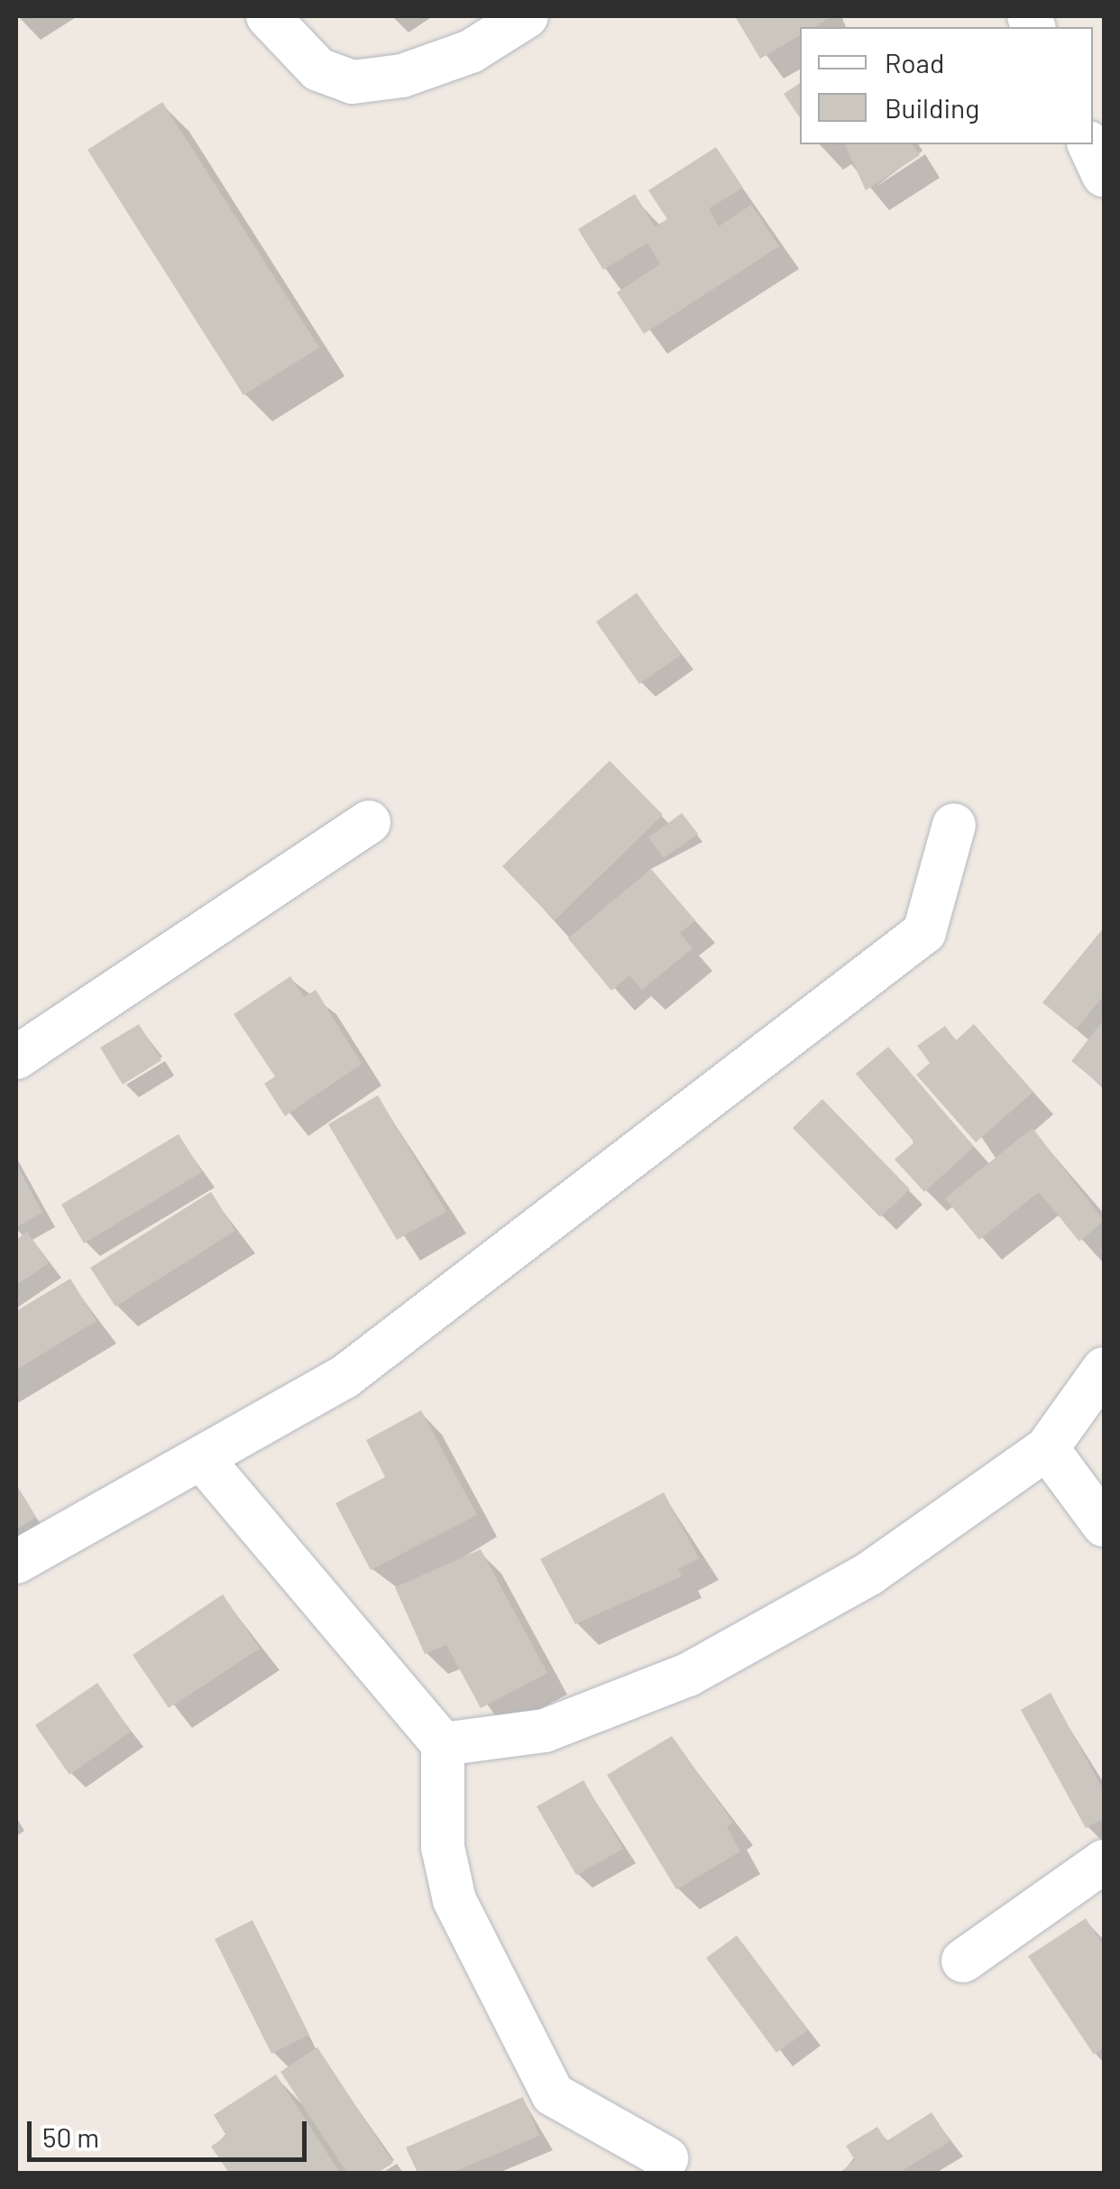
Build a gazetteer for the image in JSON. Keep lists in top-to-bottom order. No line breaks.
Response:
{"legend":["Road","Building"],"scale_bar":"50 m"}
